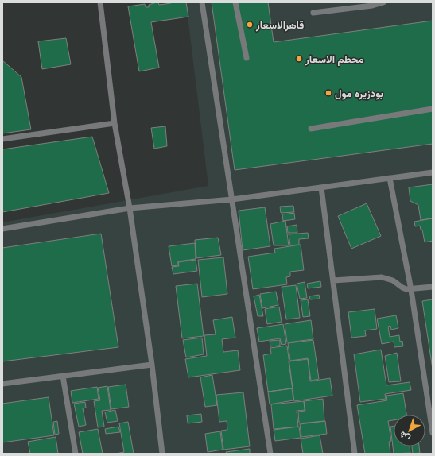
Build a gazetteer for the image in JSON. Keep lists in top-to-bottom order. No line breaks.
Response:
{"places":["قاهرالاسعار","محطم الاسعار","بودزيره مول"],"north":"bottom left"}
